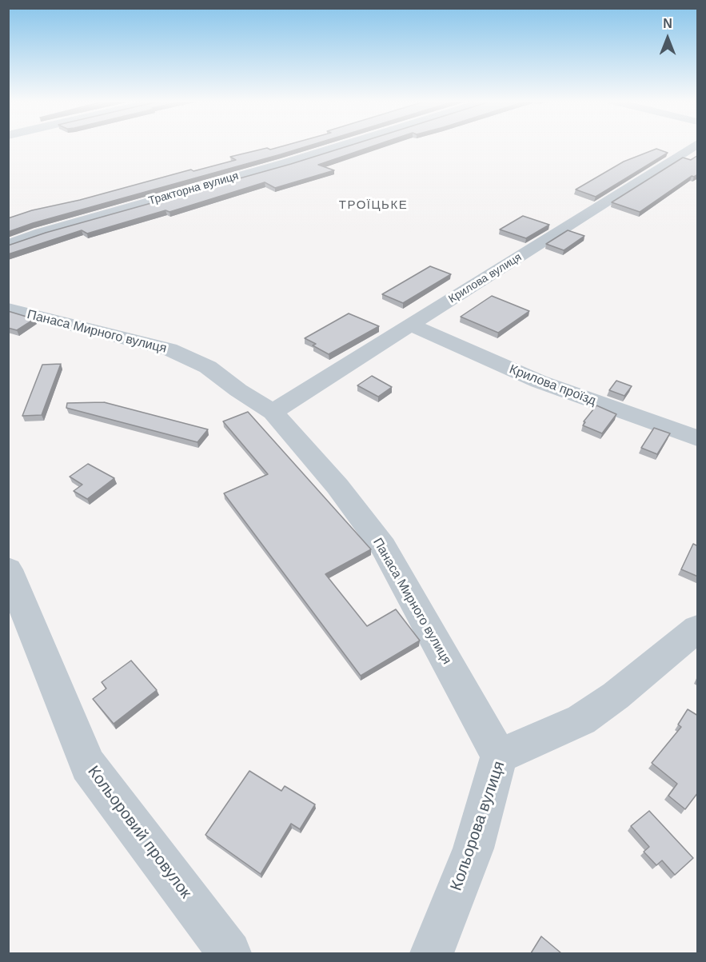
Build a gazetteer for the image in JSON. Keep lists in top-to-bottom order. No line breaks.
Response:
{"streets":{"street":["Тракторна вулиця","Крилова вулиця","Панаса Мирного вулиця","Крилова проїзд","Кольорова вулиця","Кольоровий провулок"]},"crossings":[["Крилова вулиця","Панаса Мирного вулиця"],["Крилова вулиця","Крилова проїзд"],["Панаса Мирного вулиця","Кольорова вулиця"]],"districts":["ТРОЇЦЬКЕ"],"north":"top"}
